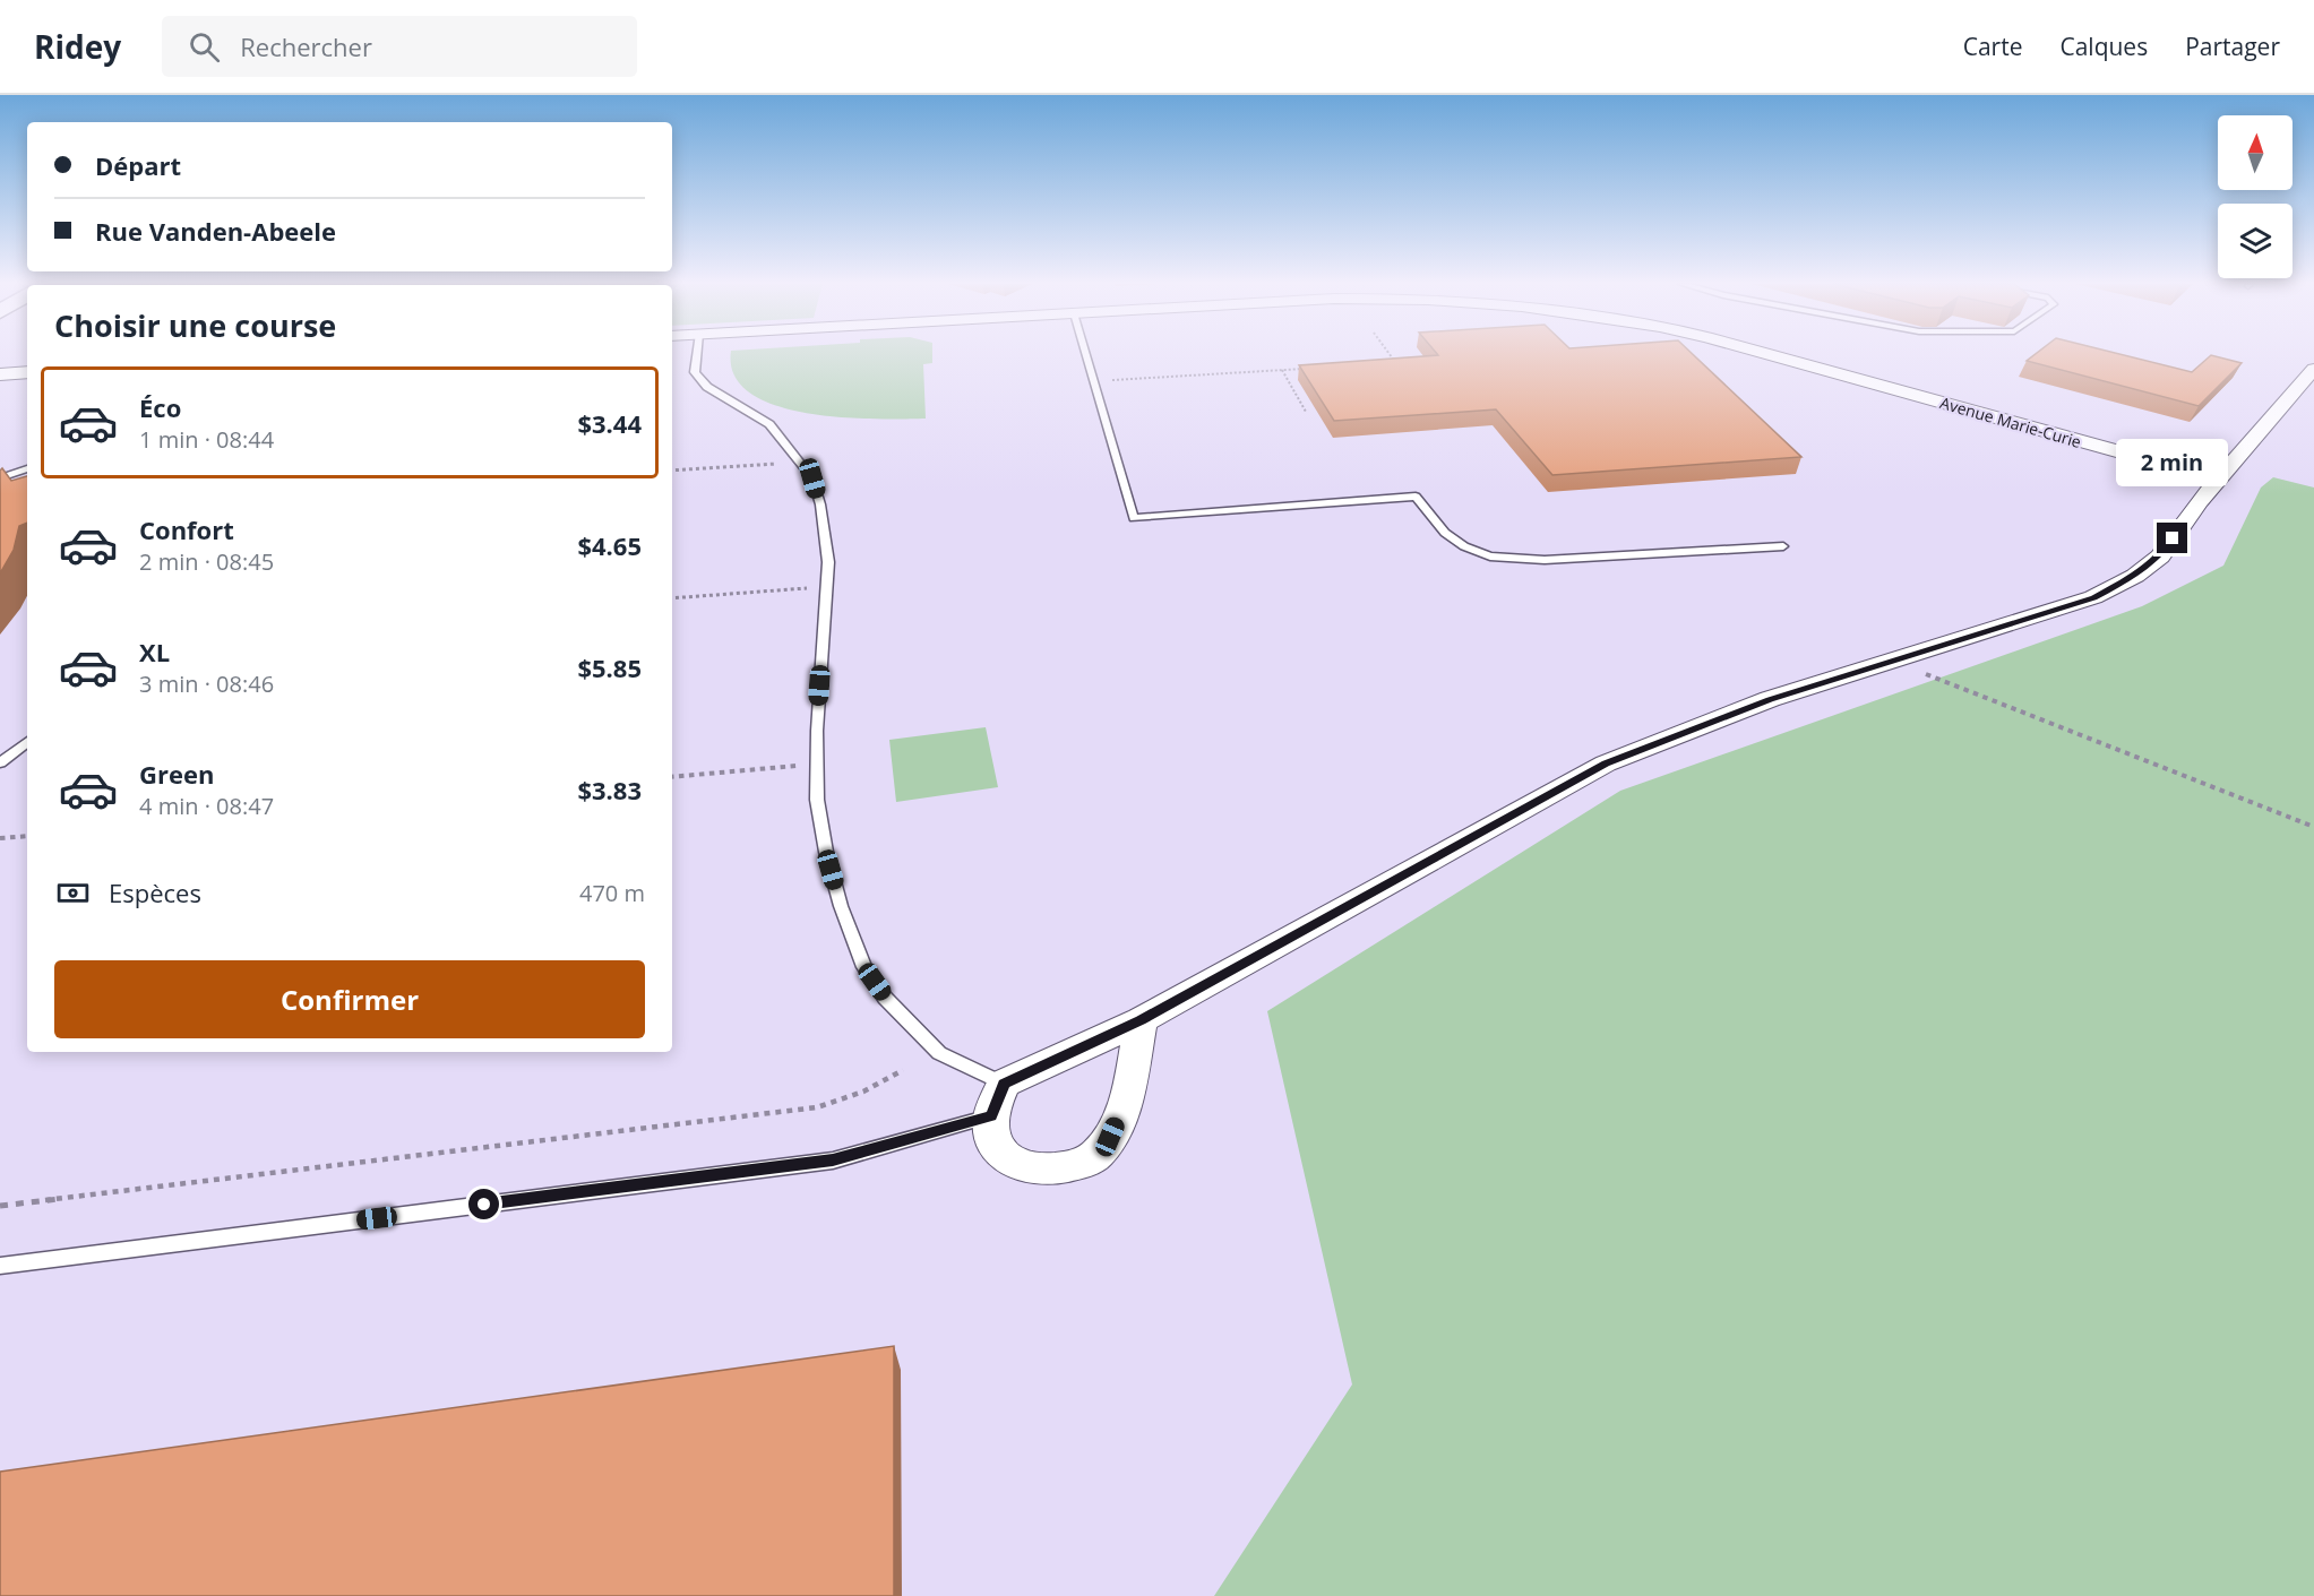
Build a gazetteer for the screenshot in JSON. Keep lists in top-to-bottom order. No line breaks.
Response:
{"streets":{"street":["Avenue Marie-Curie"]},"north":"top","page":{"header":"Ridey","search":"Rechercher","nav":["Carte","Calques","Partager"],"banner":["Départ","Rue Vanden-Abeele"],"heading":"Choisir une course","list":[{"name":"Éco","note":"1 min · 08:44","value":"$3.44"},{"name":"Confort","note":"2 min · 08:45","value":"$4.65"},{"name":"XL","note":"3 min · 08:46","value":"$5.85"},{"name":"Green","note":"4 min · 08:47","value":"$3.83"}],"bubble":"2 min","pay":["Espèces","470 m"],"buttons":"Confirmer"}}
